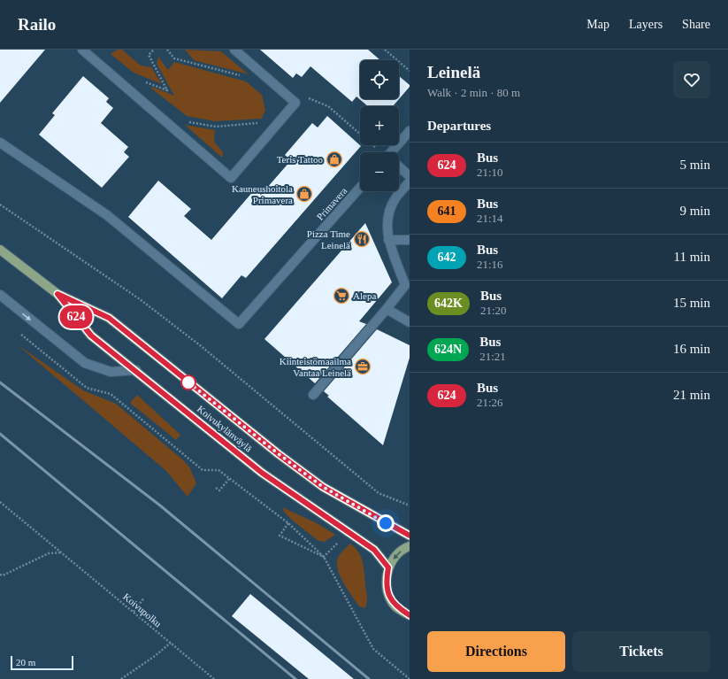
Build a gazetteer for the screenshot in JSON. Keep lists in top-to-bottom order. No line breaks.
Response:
{"streets":{"main road":["Koivukylänväylä"],"street":["Primavera"],"path":["Koivupolku"]},"places":{"shop":["Teris Tattoo","Kauneushoitola Primavera"],"restaurant":["Pizza Time Leinelä"],"supermarket":["Alepa"],"office":["Kiinteistömaailma Vantaa Leinelä"]},"lines":["bus line 624"],"scale_bar":"20 m","page":{"header":"Railo","nav":["Map","Layers","Share"],"on_map":"624","heading":[["Leinelä","Walk · 2 min · 80 m"],"Departures"],"map_buttons":["+","−"],"list":[{"mark":"624","name":"Bus","note":"21:10","value":"5 min"},{"mark":"641","name":"Bus","note":"21:14","value":"9 min"},{"mark":"642","name":"Bus","note":"21:16","value":"11 min"},{"mark":"642K","name":"Bus","note":"21:20","value":"15 min"},{"mark":"624N","name":"Bus","note":"21:21","value":"16 min"},{"mark":"624","name":"Bus","note":"21:26","value":"21 min"}],"buttons":["Directions","Tickets"],"scale":"20 m"}}
